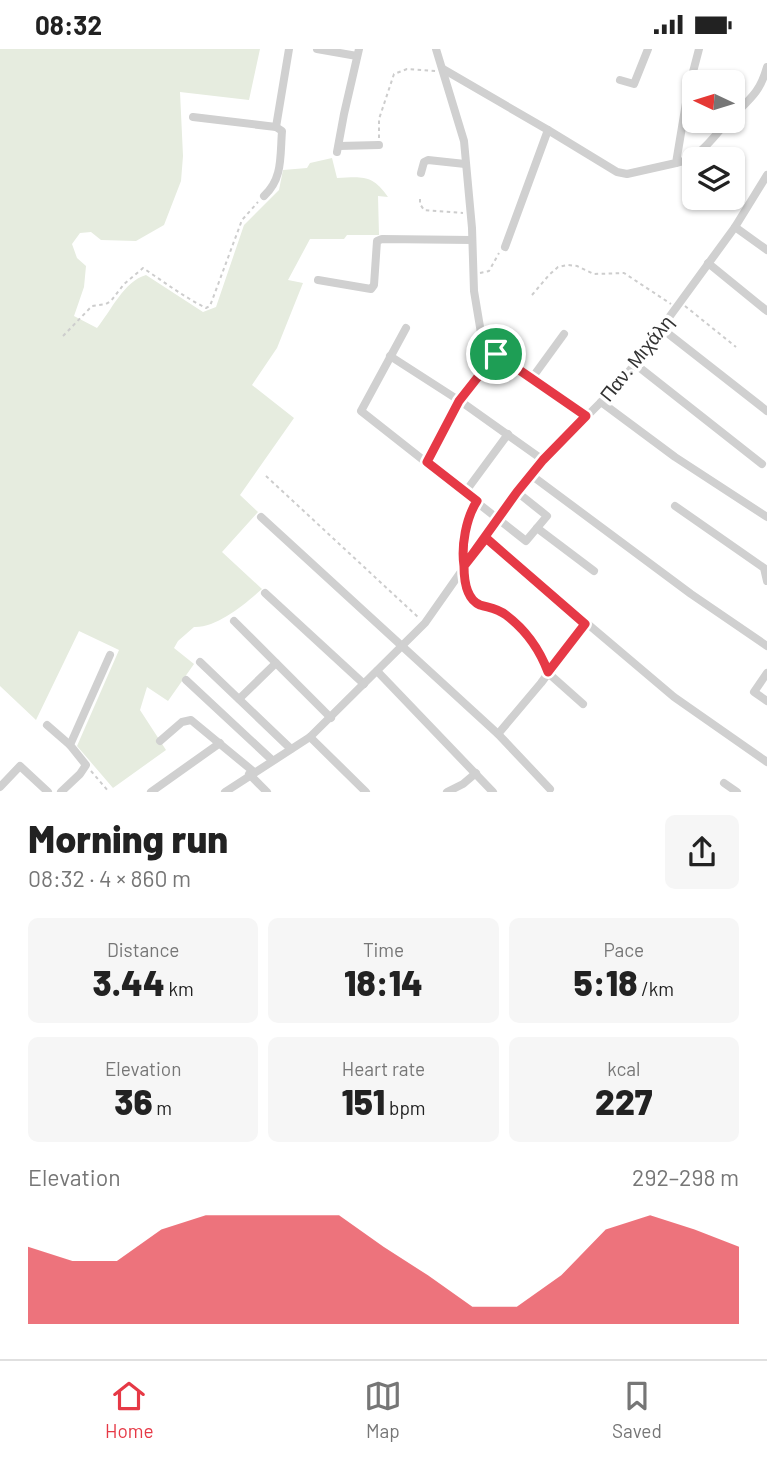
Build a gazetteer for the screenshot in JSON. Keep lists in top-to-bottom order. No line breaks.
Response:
{"streets":{"street":["Παν. Μιχάλη"]},"north":"left","page":{"status":"08:32","heading":["Morning run","08:32 · 4 × 860 m"],"stats":[["Distance","3.44 km"],["Time","18:14"],["Pace","5:18 /km"],["Elevation","36 m"],["Heart rate","151 bpm"],["kcal","227"]],"chart":["Elevation","292–298 m"],"tabs":["Home","Map","Saved"]}}
